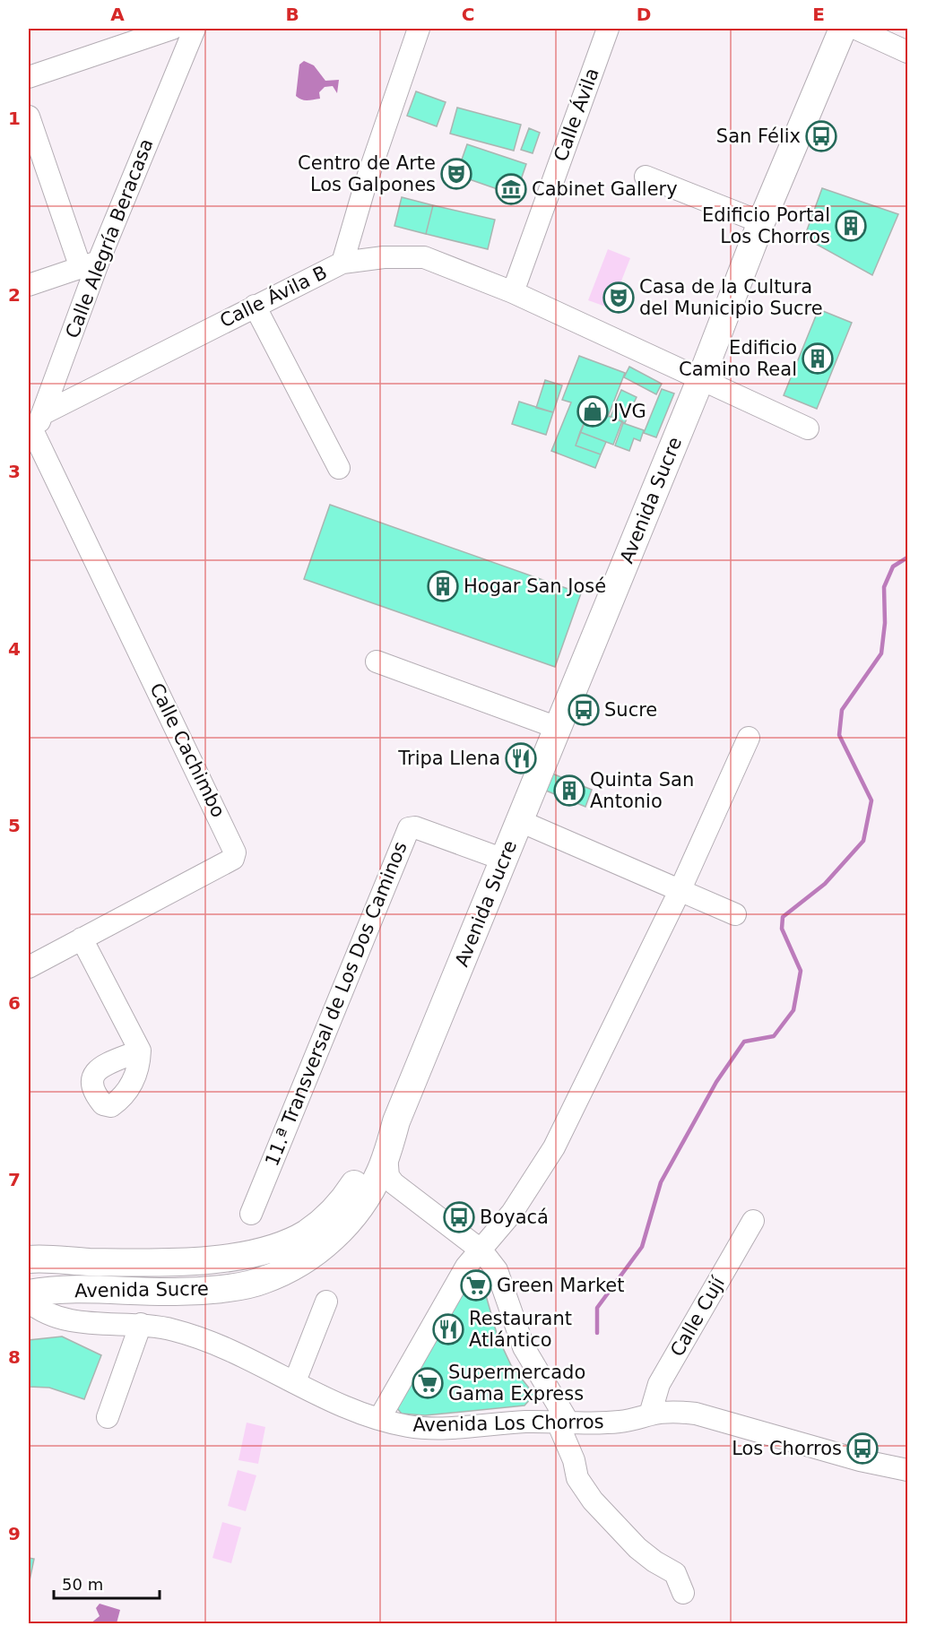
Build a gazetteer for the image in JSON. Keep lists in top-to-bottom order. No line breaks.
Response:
{"streets":{"main road":["Avenida Sucre"],"street":["Calle Ávila","Calle Alegría Beracasa","Calle Ávila B","Calle Cachimbo","11.ª Transversal de Los Dos Caminos","Calle Cují","Avenida Los Chorros"]},"crossings":[["Calle Alegría Beracasa","Calle Ávila B"],["Calle Alegría Beracasa","Calle Cachimbo"],["Avenida Sucre","11.ª Transversal de Los Dos Caminos"],["Calle Cují","Avenida Los Chorros"]],"places":{"bus stop":["San Félix","Sucre","Boyacá","Los Chorros"],"theatre":["Centro de Arte Los Galpones","Casa de la Cultura del Municipio Sucre"],"museum":["Cabinet Gallery"],"building":["Edificio Portal Los Chorros","Edificio Camino Real","Hogar San José","Quinta San Antonio"],"shop":["JVG"],"restaurant":["Tripa Llena","Restaurant Atlántico"],"supermarket":["Green Market","Supermercado Gama Express"]},"scale_bar":"50 m","grid":{"columns":["A","B","C","D","E"],"rows":["1","2","3","4","5","6","7","8","9"]}}
